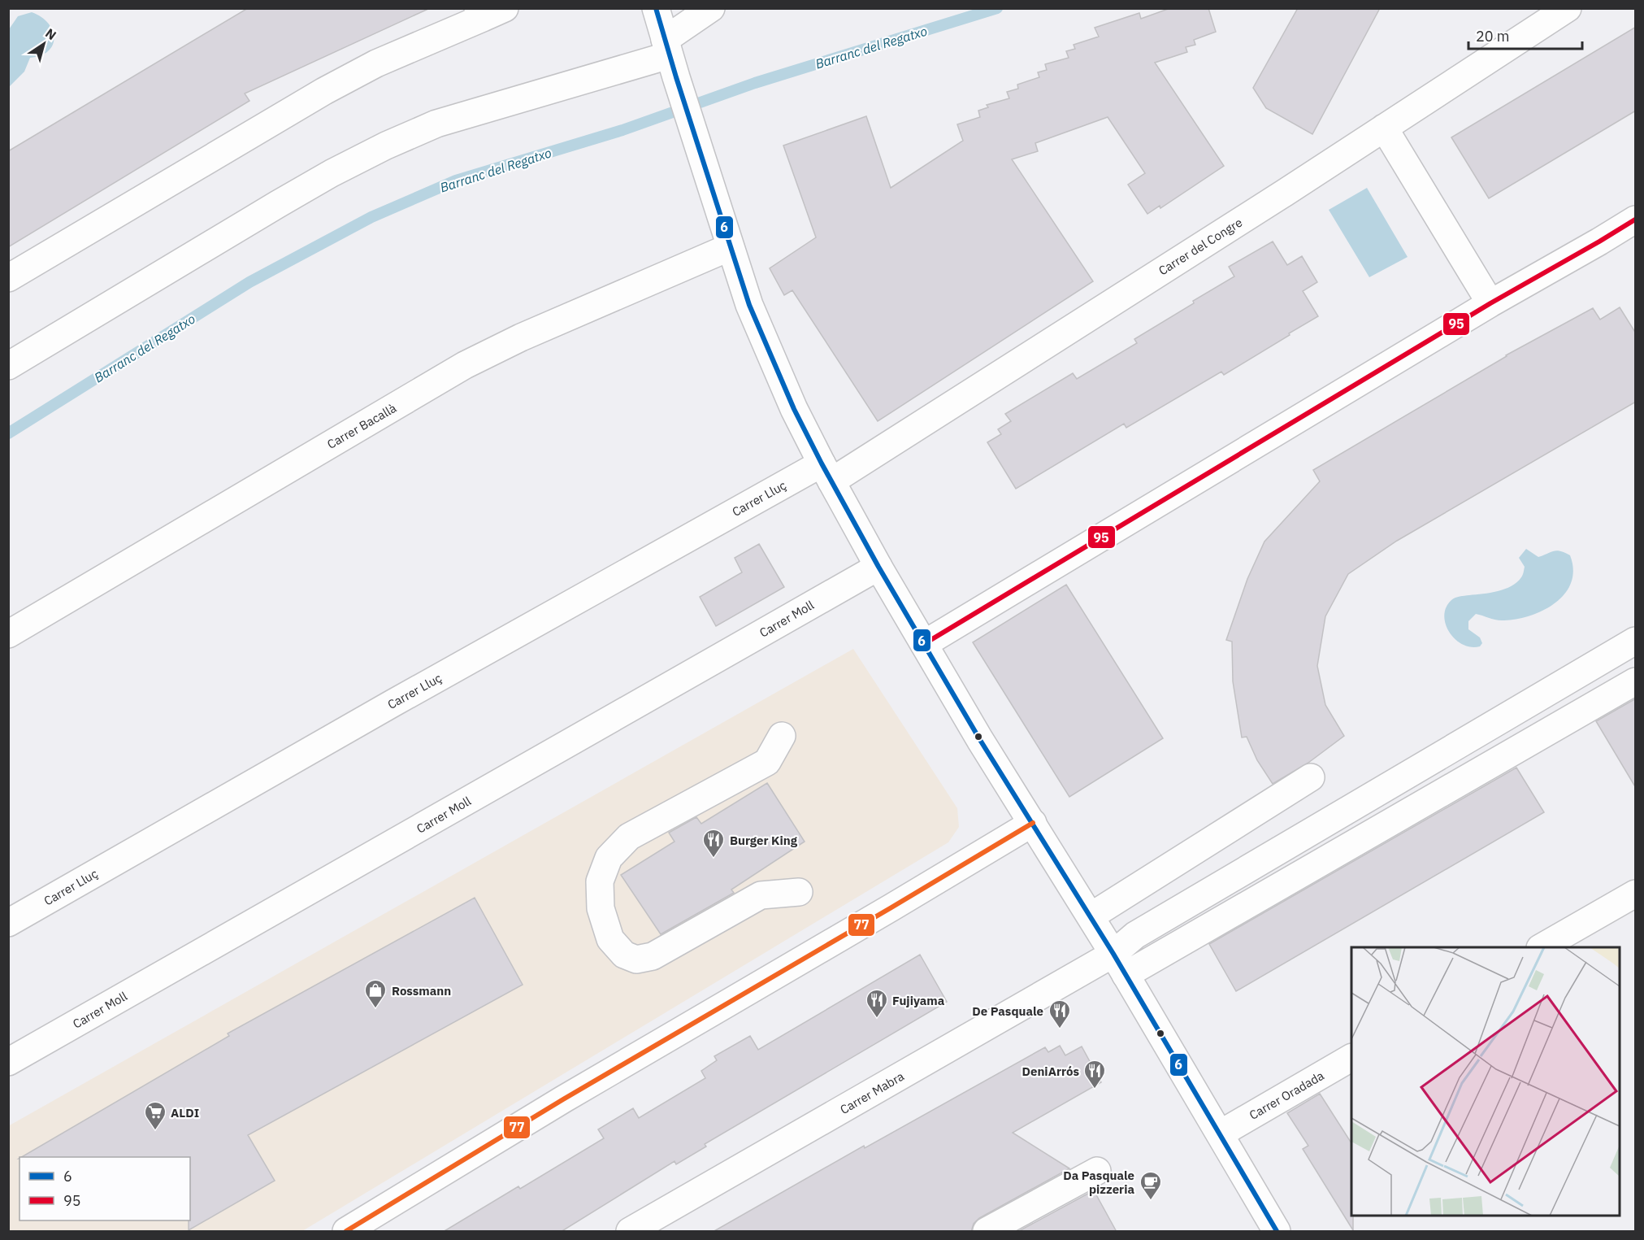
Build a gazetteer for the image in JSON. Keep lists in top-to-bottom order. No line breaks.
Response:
{"streets":{"street":["Carrer del Congre","Carrer Bacallà","Carrer Lluç","Carrer Moll","Carrer Mabra","Carrer Oradada"]},"crossings":[["Carrer del Congre","Carrer Lluç"]],"water":["Barranc del Regatxo"],"places":{"restaurant":["Burger King","Fujiyama","De Pasquale","DeniArrós"],"shop":["Rossmann"],"supermarket":["ALDI"],"cafe":["Da Pasquale pizzeria"]},"lines":["transit line 6","transit line 95","transit line 77"],"legend":["6","95"],"scale_bar":"20 m","north":"top right"}
